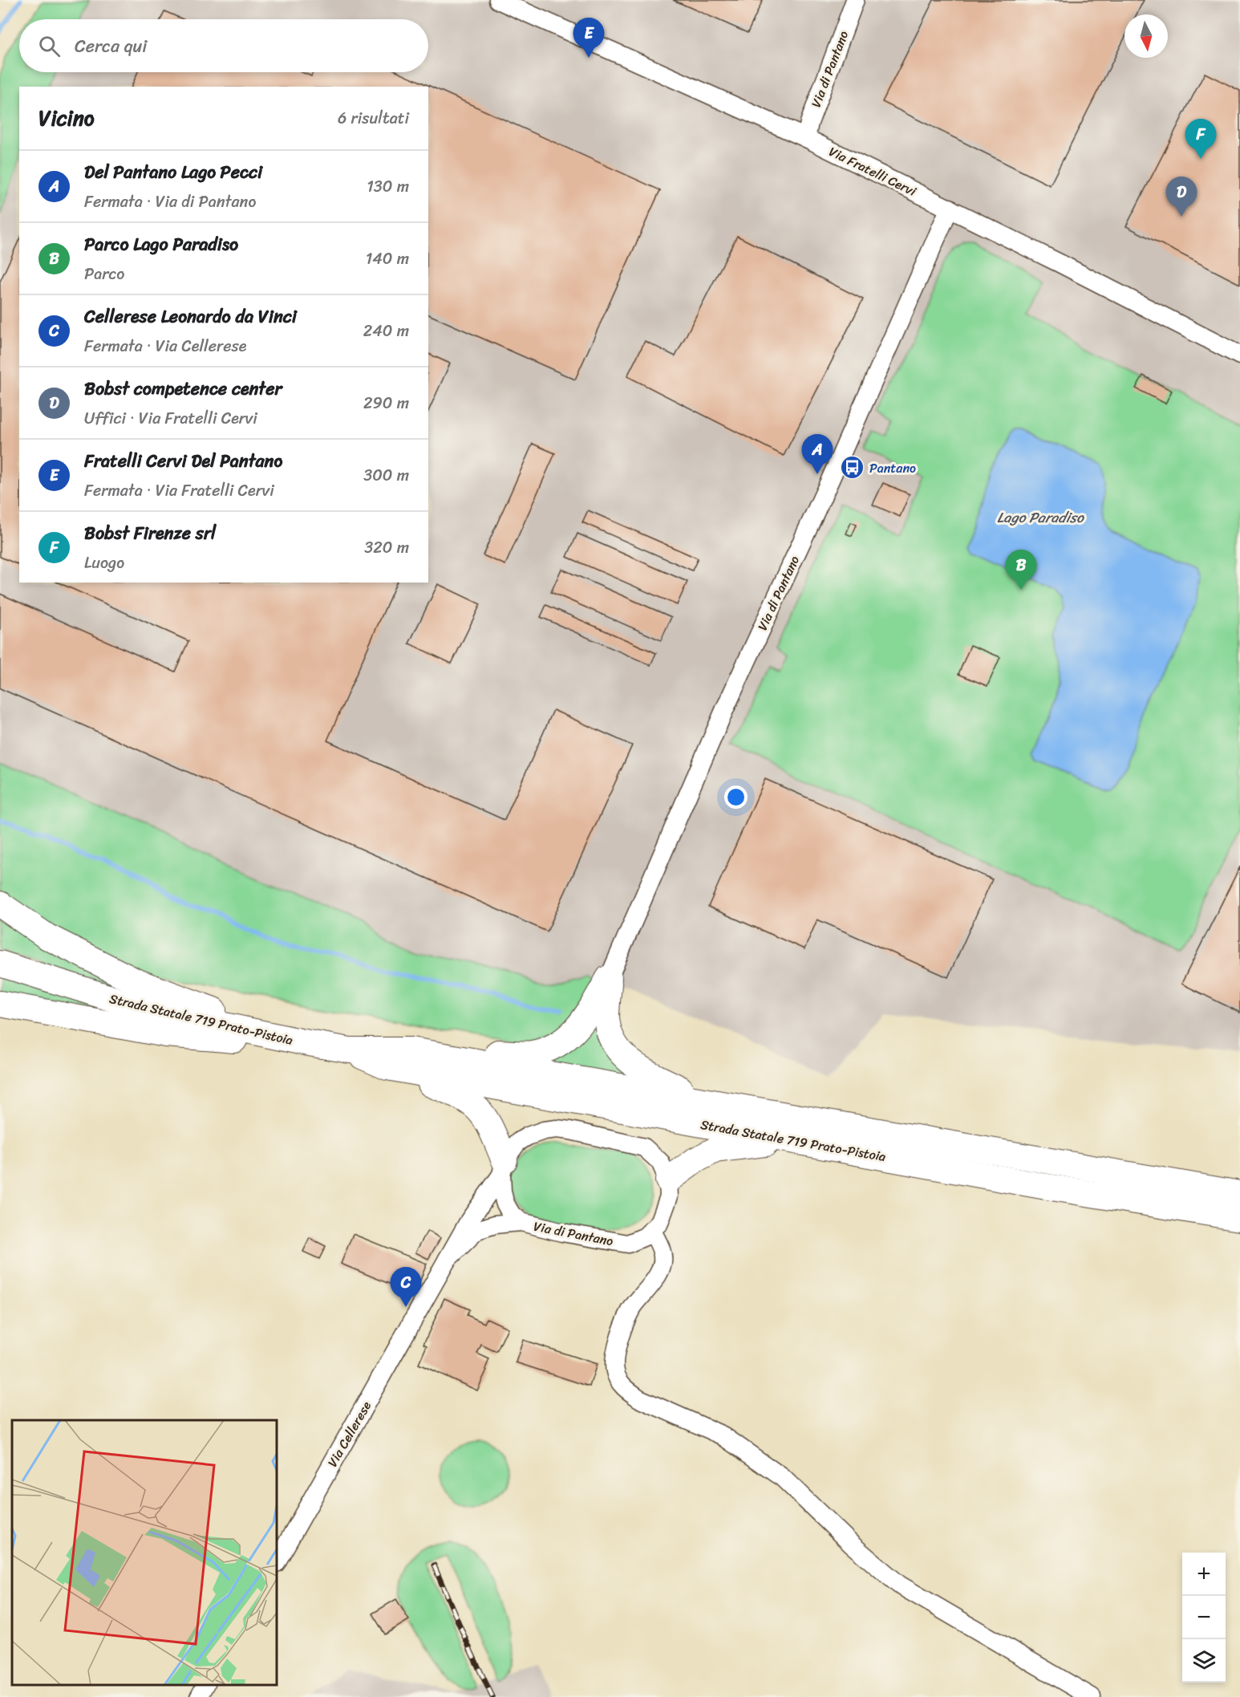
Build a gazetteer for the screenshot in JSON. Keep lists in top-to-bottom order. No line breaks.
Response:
{"streets":{"highway":["Strada Statale 719 Prato-Pistoia"],"street":["Via di Pantano","Via Fratelli Cervi","Via Cellerese"]},"crossings":[["Via di Pantano","Via Fratelli Cervi"],["Via di Pantano","Via Cellerese"]],"water":["Lago Paradiso"],"places":{"bus stop":["Pantano"]},"north":"bottom","page":{"pins":["E","F","D","A","B","C"],"search":"Cerca qui","heading":["Vicino","6 risultati"],"list":[{"mark":"A","name":"Del Pantano Lago Pecci","note":"Fermata · Via di Pantano","value":"130 m"},{"mark":"B","name":"Parco Lago Paradiso","note":"Parco","value":"140 m"},{"mark":"C","name":"Cellerese Leonardo da Vinci","note":"Fermata · Via Cellerese","value":"240 m"},{"mark":"D","name":"Bobst competence center","note":"Uffici · Via Fratelli Cervi","value":"290 m"},{"mark":"E","name":"Fratelli Cervi Del Pantano","note":"Fermata · Via Fratelli Cervi","value":"300 m"},{"mark":"F","name":"Bobst Firenze srl","note":"Luogo","value":"320 m"}],"map_buttons":["+","−"]}}
